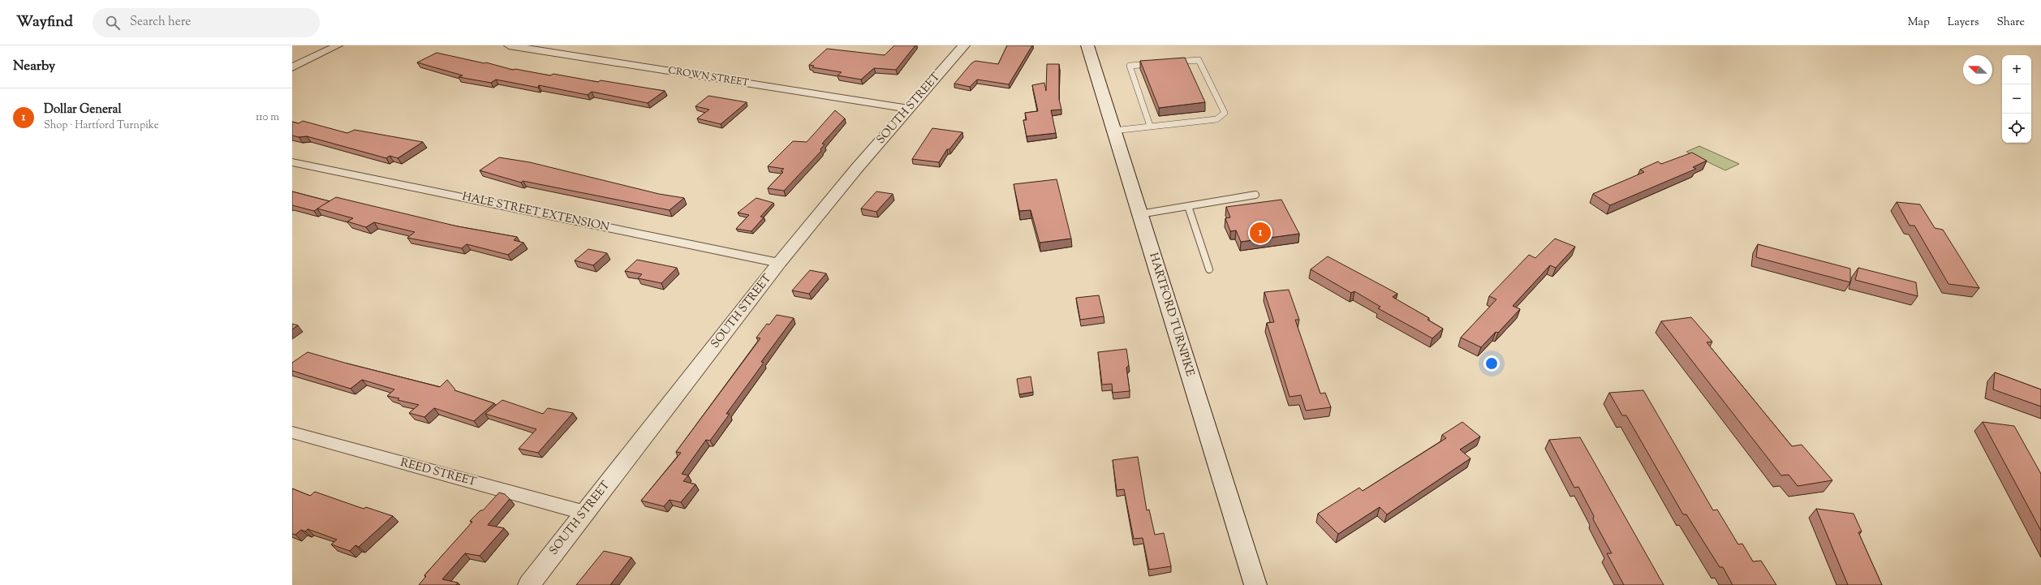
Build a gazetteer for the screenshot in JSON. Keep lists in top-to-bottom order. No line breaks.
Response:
{"streets":{"main road":["HARTFORD TURNPIKE"],"street":["CROWN STREET","SOUTH STREET","HALE STREET EXTENSION","REED STREET"]},"crossings":[["CROWN STREET","SOUTH STREET"],["SOUTH STREET","HALE STREET EXTENSION"],["SOUTH STREET","REED STREET"]],"north":"left","page":{"header":"Wayfind","search":"Search here","nav":["Map","Layers","Share"],"heading":"Nearby","map_buttons":["+","−"],"list":[{"mark":"1","name":"Dollar General","note":"Shop · Hartford Turnpike","value":"110 m"}],"pins":"1"}}
